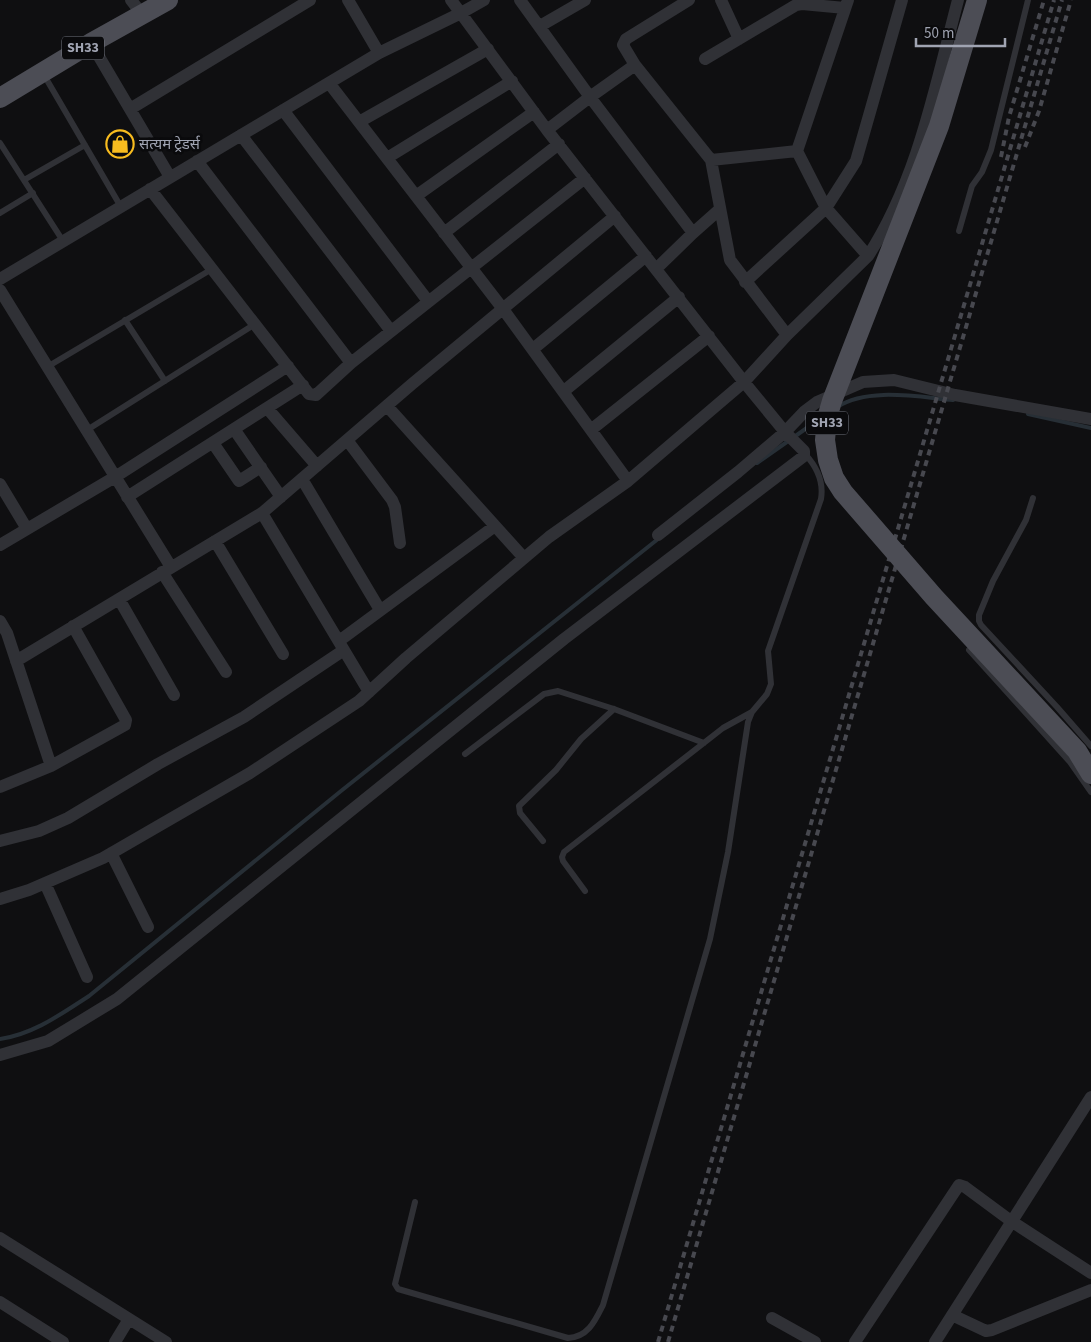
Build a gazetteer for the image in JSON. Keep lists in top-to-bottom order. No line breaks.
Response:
{"streets":{"main road":["SH33"]},"places":{"shop":["सत्यम ट्रेडर्स"]},"scale_bar":"50 m"}
